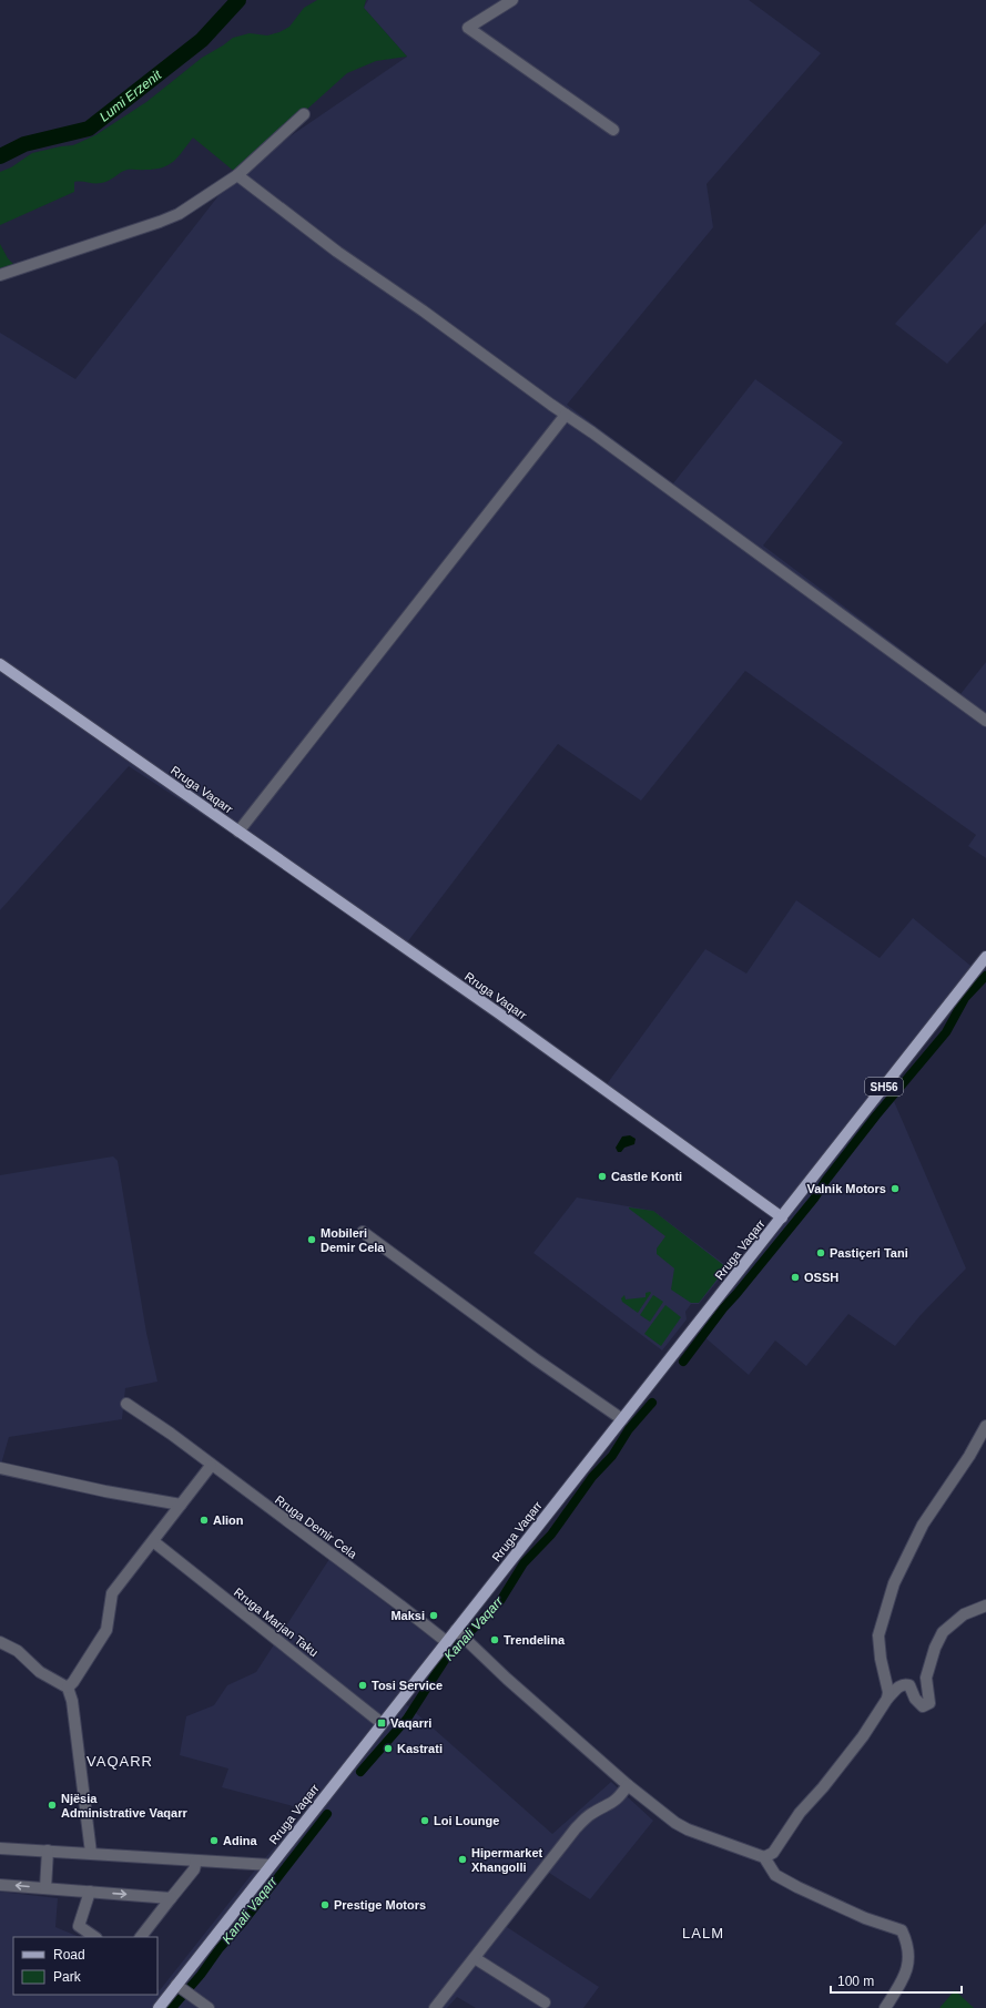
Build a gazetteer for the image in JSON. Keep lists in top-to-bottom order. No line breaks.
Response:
{"streets":{"main road":["Rruga Vaqarr","SH56"],"street":["Rruga Demir Cela","Rruga Marjan Taku"]},"crossings":[["Rruga Vaqarr","SH56"],["Rruga Vaqarr","Rruga Demir Cela"],["Rruga Vaqarr","Rruga Marjan Taku"]],"districts":["VAQARR","LALM"],"water":["Lumi Erzenit","Kanali Vaqarr"],"places":{"other":["Castle Konti","Valnik Motors","Mobileri Demir Cela","Pastiçeri Tani","OSSH","Alion","Maksi","Trendelina","Tosi Service","Kastrati","Njësia Administrative Vaqarr","Loi Lounge","Adina","Hipermarket Xhangolli","Prestige Motors"],"transit":["Vaqarri"]},"legend":["Road","Park"],"scale_bar":"100 m"}
